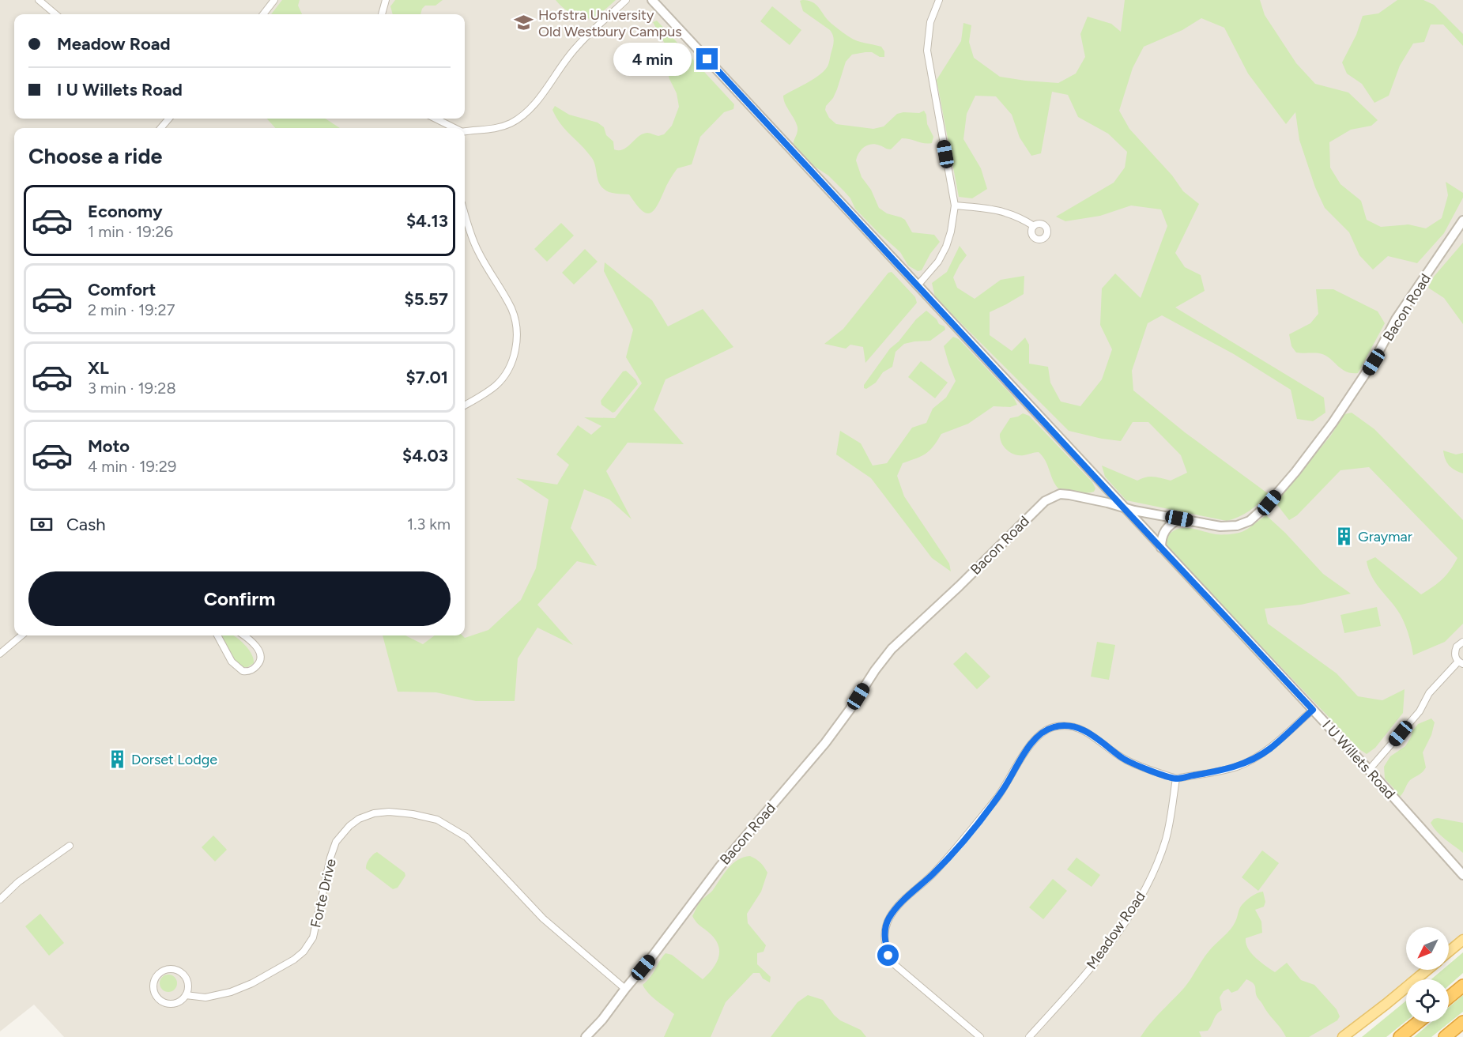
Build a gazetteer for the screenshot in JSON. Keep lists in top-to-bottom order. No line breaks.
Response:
{"streets":{"street":["Bacon Road","I U Willets Road","Forte Drive","Meadow Road"]},"crossings":[["Bacon Road","I U Willets Road"],["Bacon Road","Forte Drive"]],"places":{"school or university":["Hofstra University Old Westbury Campus"],"building":["Graymar","Dorset Lodge"]},"north":"bottom left","page":{"banner":["Meadow Road","I U Willets Road"],"bubble":"4 min","heading":"Choose a ride","list":[{"name":"Economy","note":"1 min · 19:26","value":"$4.13"},{"name":"Comfort","note":"2 min · 19:27","value":"$5.57"},{"name":"XL","note":"3 min · 19:28","value":"$7.01"},{"name":"Moto","note":"4 min · 19:29","value":"$4.03"}],"pay":["Cash","1.3 km"],"buttons":"Confirm"}}
